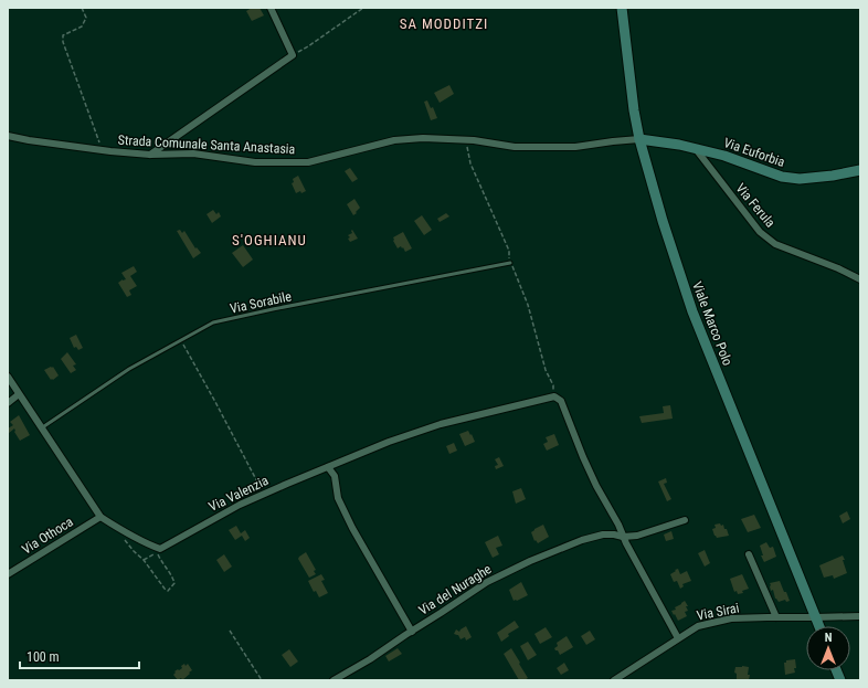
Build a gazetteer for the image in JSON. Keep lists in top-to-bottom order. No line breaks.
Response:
{"streets":{"main road":["Via Euforbia","Viale Marco Polo"],"street":["Strada Comunale Santa Anastasia","Via Ferula","Via Valenzia","Via Othoca","Via del Nuraghe","Via Sirai"],"lane":["Via Sorabile"]},"crossings":[["Strada Comunale Santa Anastasia","Via Euforbia"],["Strada Comunale Santa Anastasia","Viale Marco Polo"],["Via Euforbia","Via Ferula"],["Via Euforbia","Viale Marco Polo"],["Via Sorabile","Via Valenzia"],["Viale Marco Polo","Via Sirai"],["Via Valenzia","Via Othoca"],["Via Valenzia","Via del Nuraghe"]],"districts":["SA MODDITZI","S'OGHIANU"],"scale_bar":"100 m","north":"top"}
